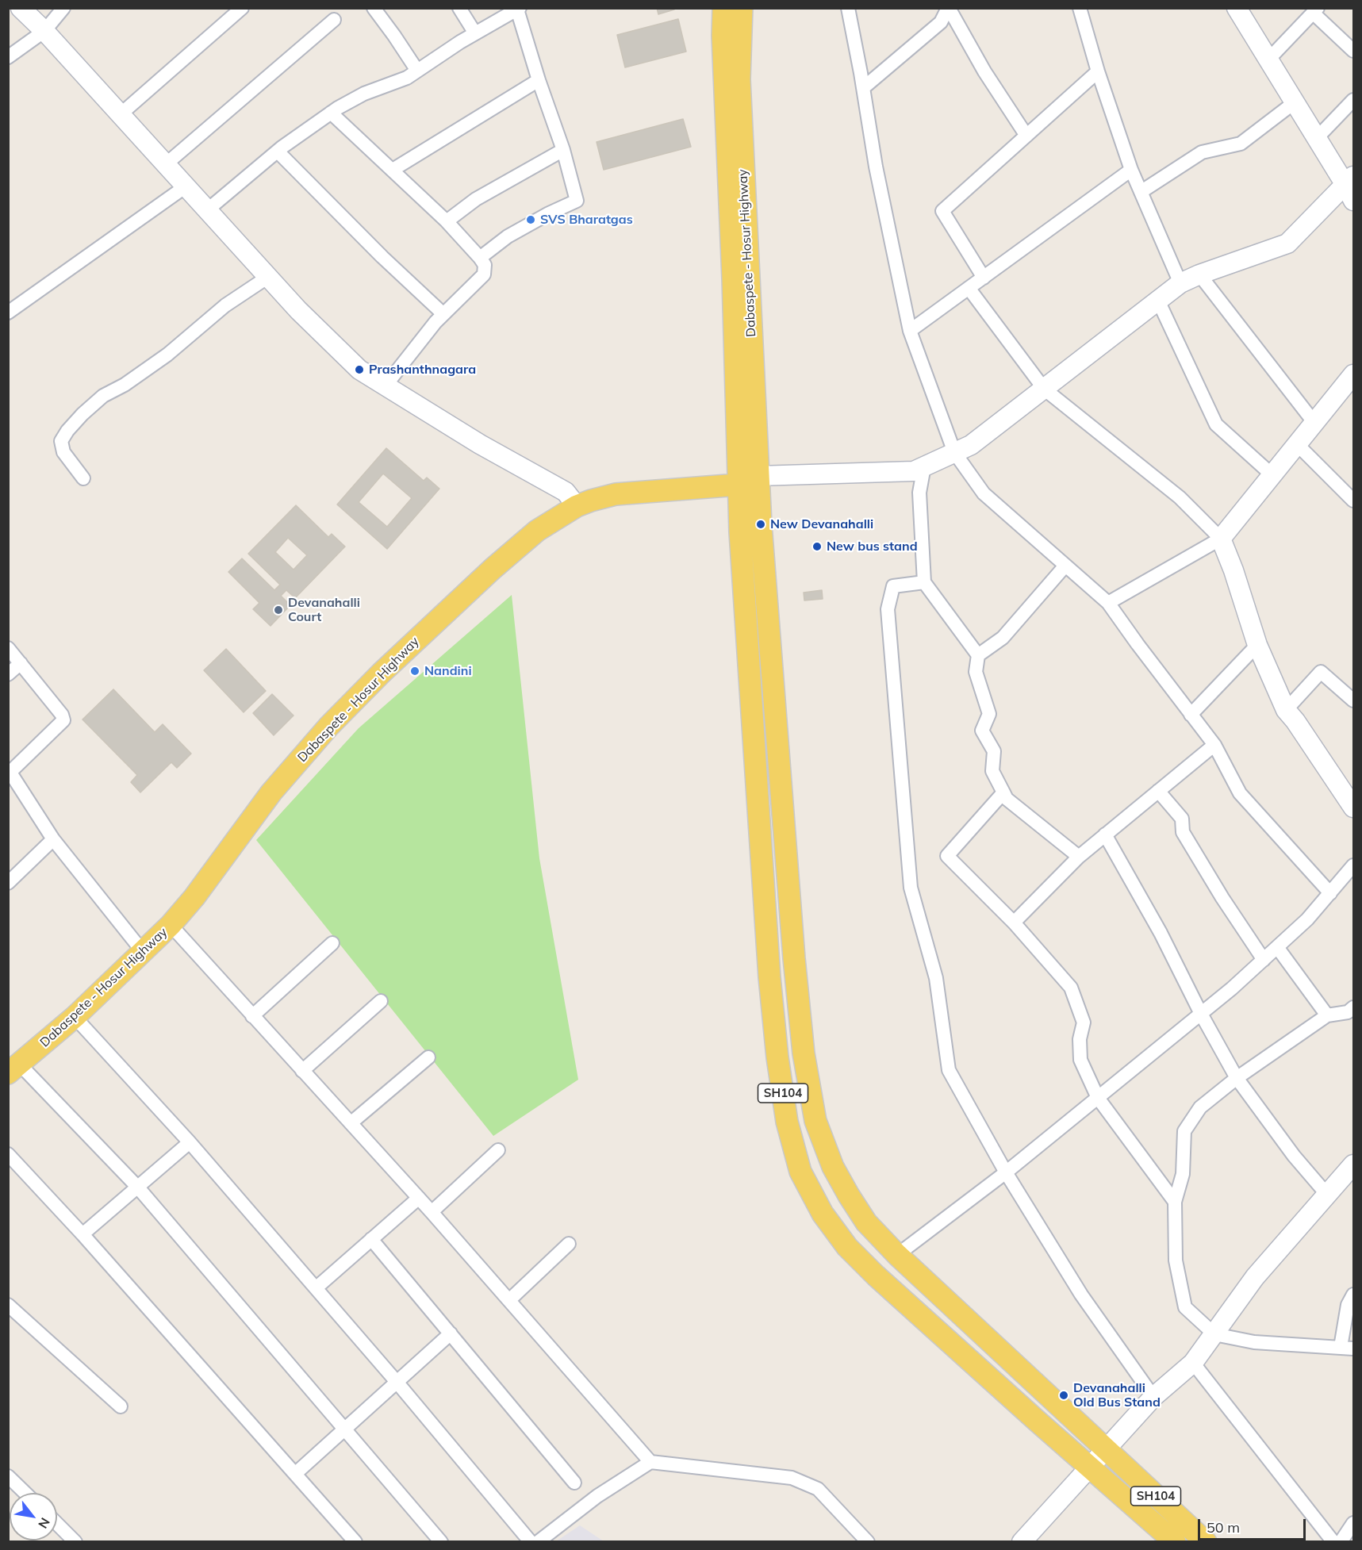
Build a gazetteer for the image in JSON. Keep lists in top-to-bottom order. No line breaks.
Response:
{"streets":{"main road":["Dabaspete - Hosur Highway","SH104"]},"crossings":[["Dabaspete - Hosur Highway","SH104"]],"places":["SVS Bharatgas","Prashanthnagara","New Devanahalli","New bus stand","Devanahalli Court","Nandini","Devanahalli Old Bus Stand"],"scale_bar":"50 m","north":"bottom right"}
